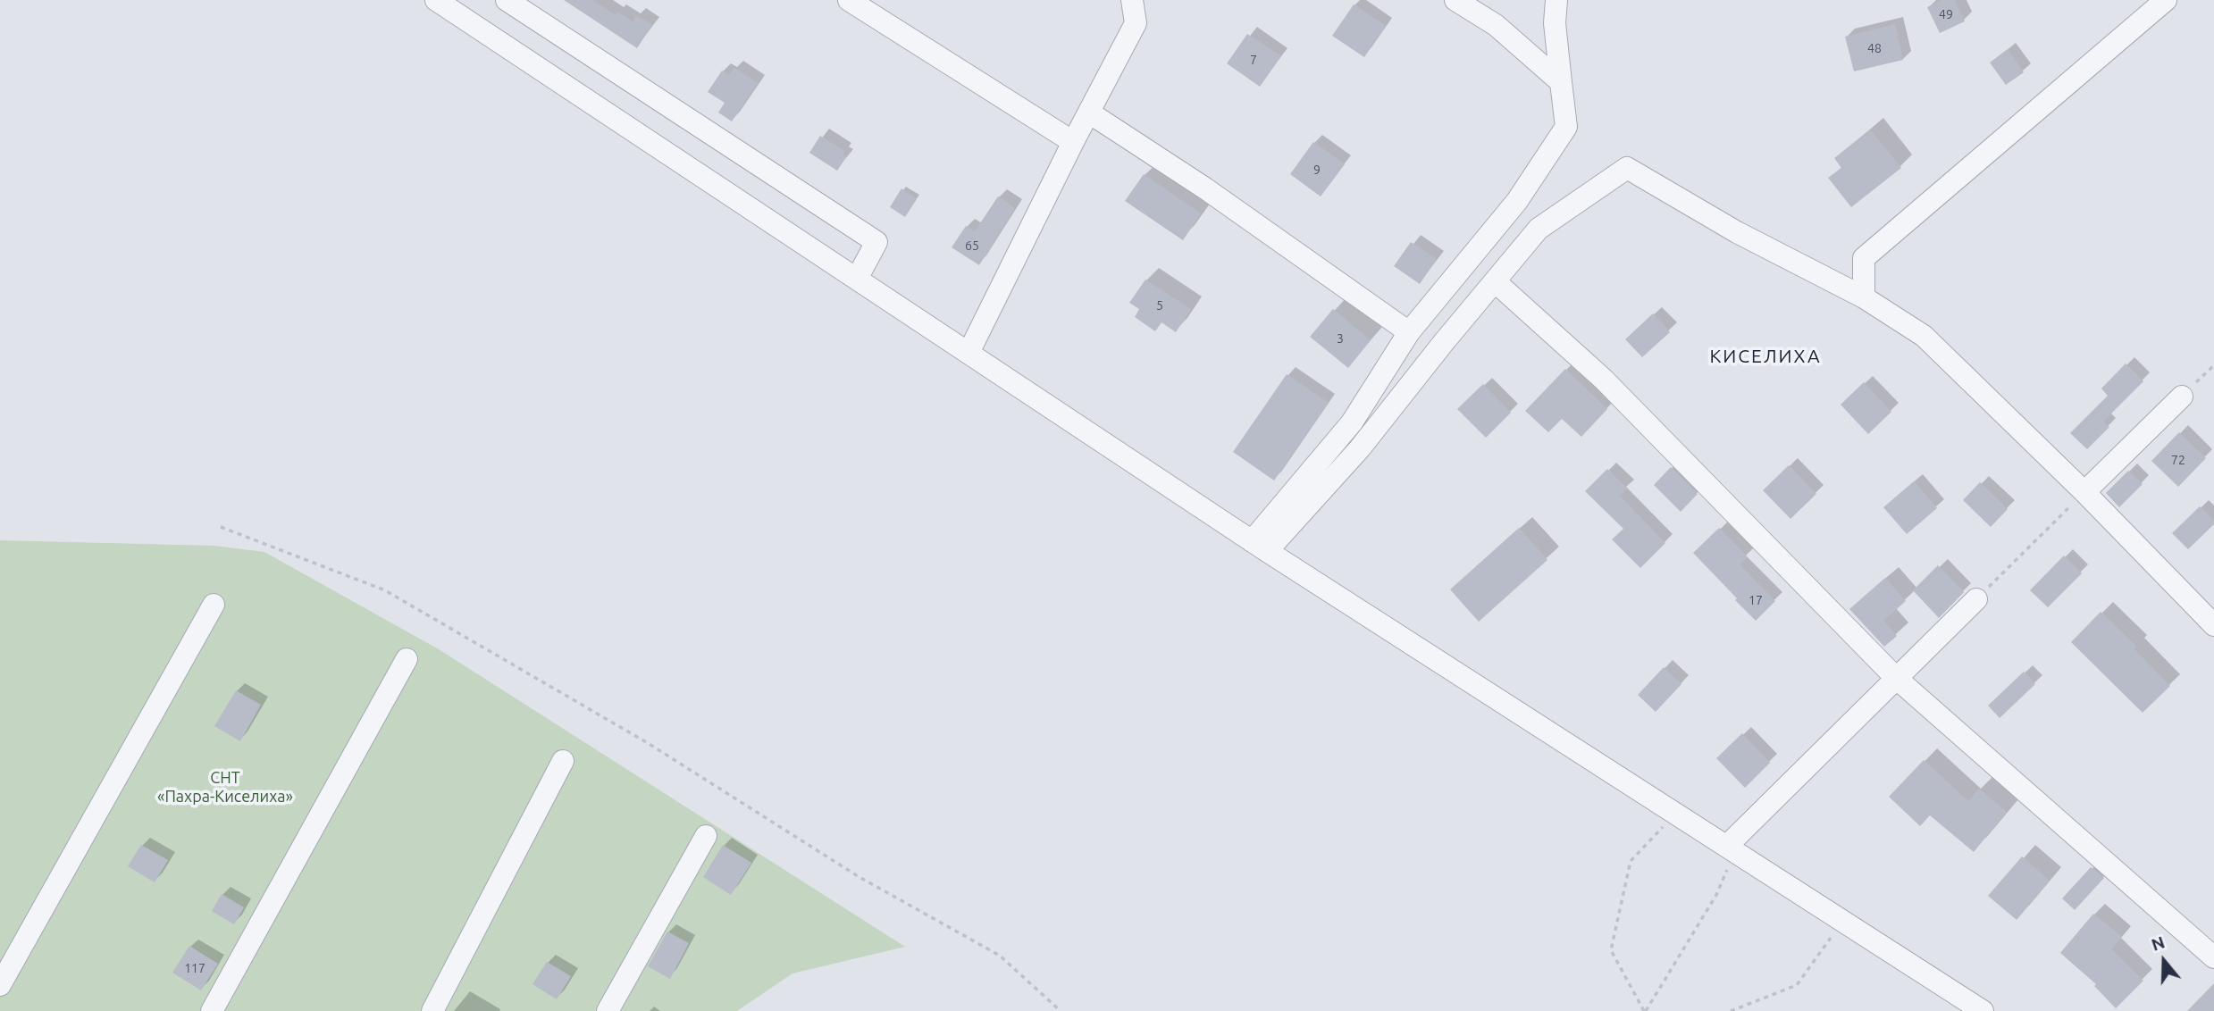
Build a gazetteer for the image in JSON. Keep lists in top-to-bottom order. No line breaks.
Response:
{"districts":["КИСЕЛИХА"],"parks":["СНТ «Пахра-Киселиха»"],"house_numbers":["49","48","7","9","65","5","3","72","17","117"],"north":"top"}
